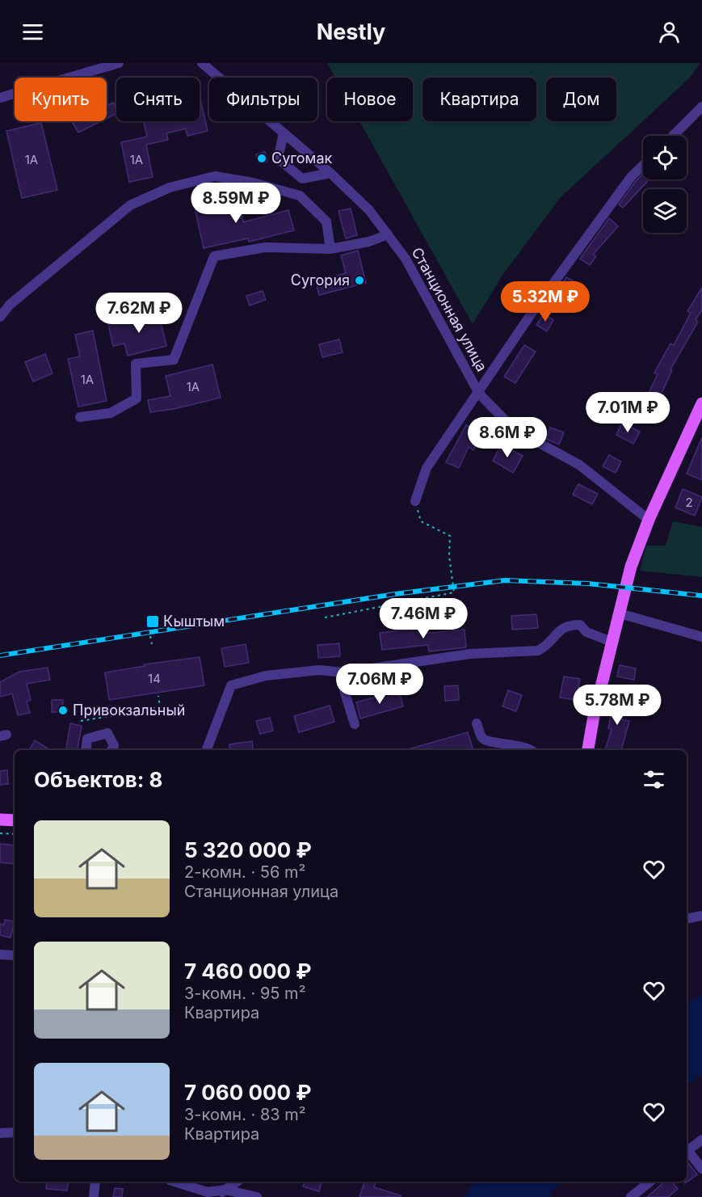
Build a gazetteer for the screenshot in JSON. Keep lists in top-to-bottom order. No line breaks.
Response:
{"streets":{"street":["Станционная улица"]},"places":{"other":["Сугомак","Сугория","Привокзальный"],"transit":["Кыштым"]},"house_numbers":["1А","1А","1А","1А","2","14"],"page":{"header":"Nestly","chip":["Купить","Снять","Фильтры","Новое","Квартира","Дом"],"price":["8.59M ₽","5.32M ₽","7.62M ₽","7.01M ₽","8.6M ₽","7.46M ₽","7.06M ₽","5.78M ₽"],"heading":"Объектов: 8","list":[{"name":"5 320 000 ₽","note":"2-комн. · 56 m² · Станционная улица"},{"name":"7 460 000 ₽","note":"3-комн. · 95 m² · Квартира"},{"name":"7 060 000 ₽","note":"3-комн. · 83 m² · Квартира"}]}}
